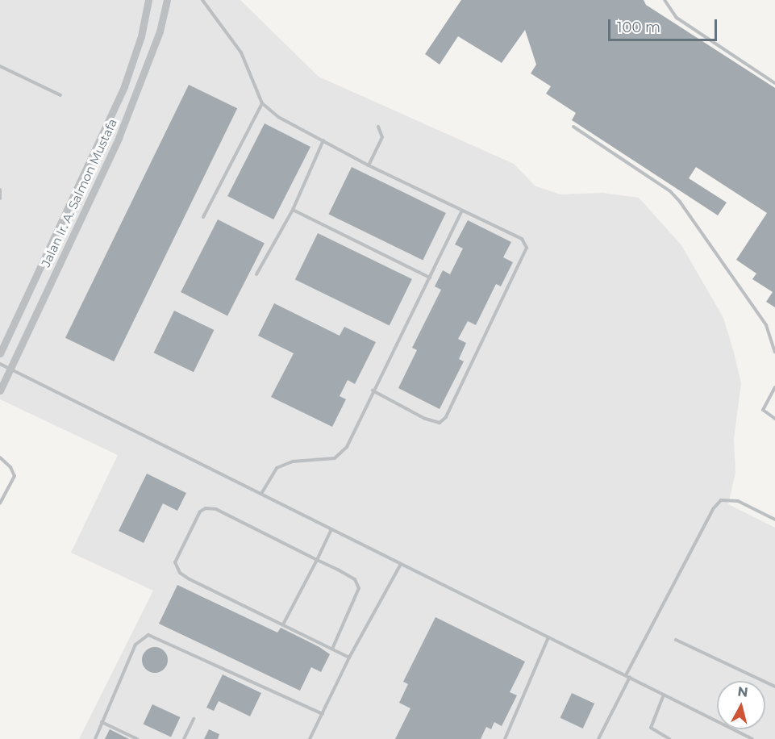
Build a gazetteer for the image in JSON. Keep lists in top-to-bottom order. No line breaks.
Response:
{"streets":{"street":["Jalan Ir. A. Salmon Mustafa"]},"scale_bar":"100 m","north":"top"}
